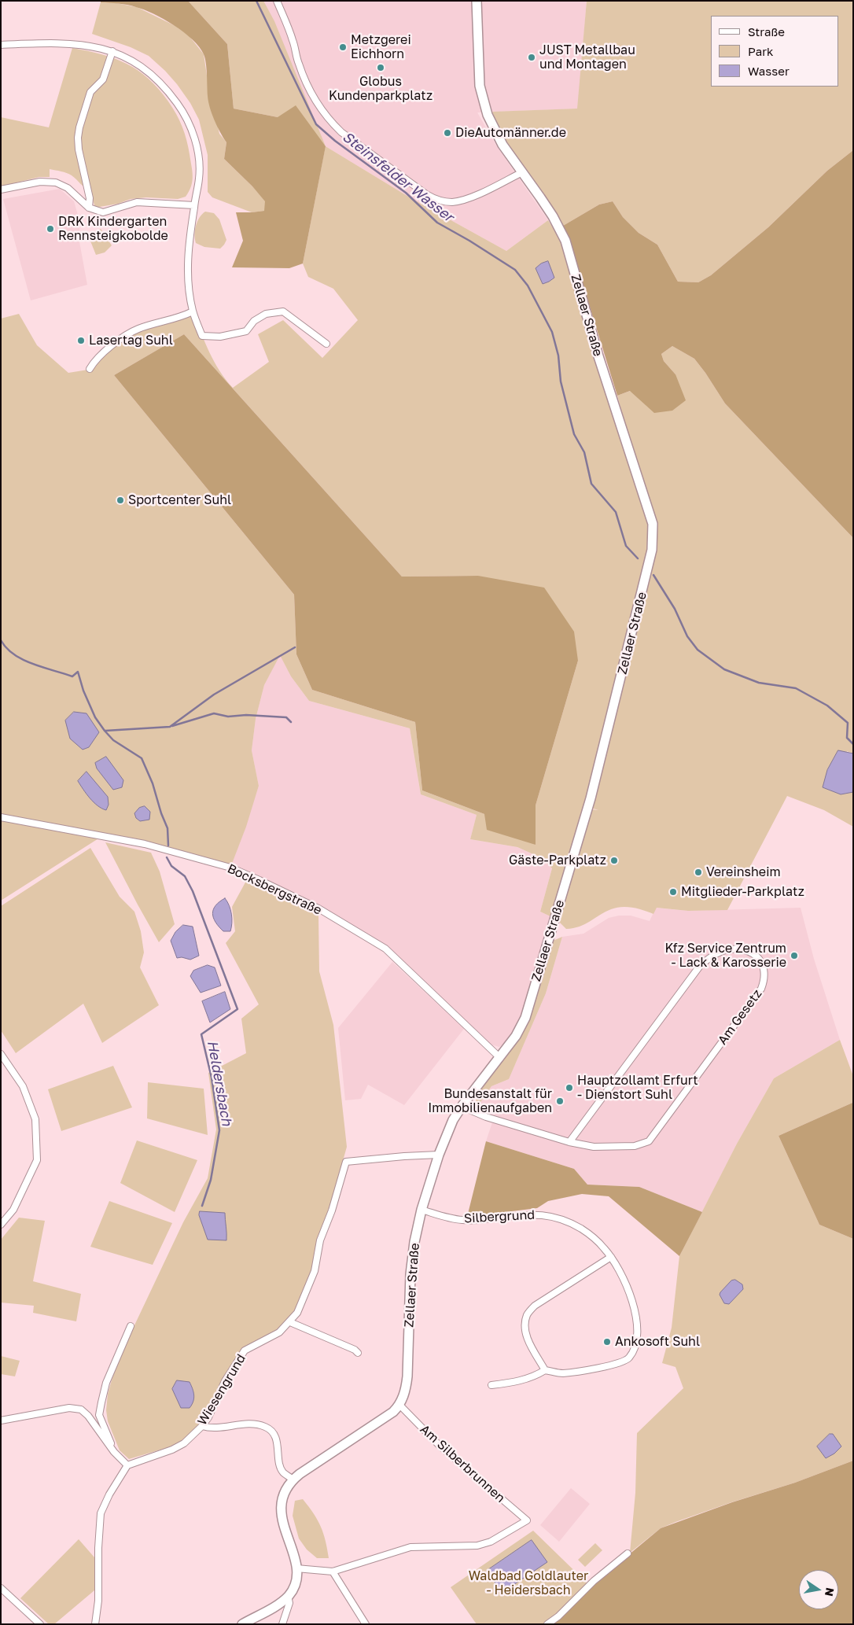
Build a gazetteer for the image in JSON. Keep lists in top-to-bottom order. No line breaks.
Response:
{"streets":{"street":["Zellaer Straße","Bocksbergstraße","Am Gesetz","Silbergrund","Wiesengrund","Am Silberbrunnen"]},"crossings":[["Zellaer Straße","Bocksbergstraße"],["Zellaer Straße","Am Gesetz"],["Zellaer Straße","Silbergrund"],["Zellaer Straße","Wiesengrund"],["Zellaer Straße","Am Silberbrunnen"]],"water":["Steinsfelder Wasser","Heldersbach"],"parks":["Waldbad Goldlauter - Heidersbach"],"places":["Metzgerei Eichhorn","JUST Metallbau und Montagen","Globus Kundenparkplatz","DieAutomänner.de","DRK Kindergarten Rennsteigkobolde","Lasertag Suhl","Sportcenter Suhl","Gäste-Parkplatz","Vereinsheim","Mitglieder-Parkplatz","Kfz Service Zentrum - Lack & Karosserie","Hauptzollamt Erfurt - Dienstort Suhl","Bundesanstalt für Immobilienaufgaben","Ankosoft Suhl"],"legend":["Straße","Park","Wasser"],"north":"right"}
